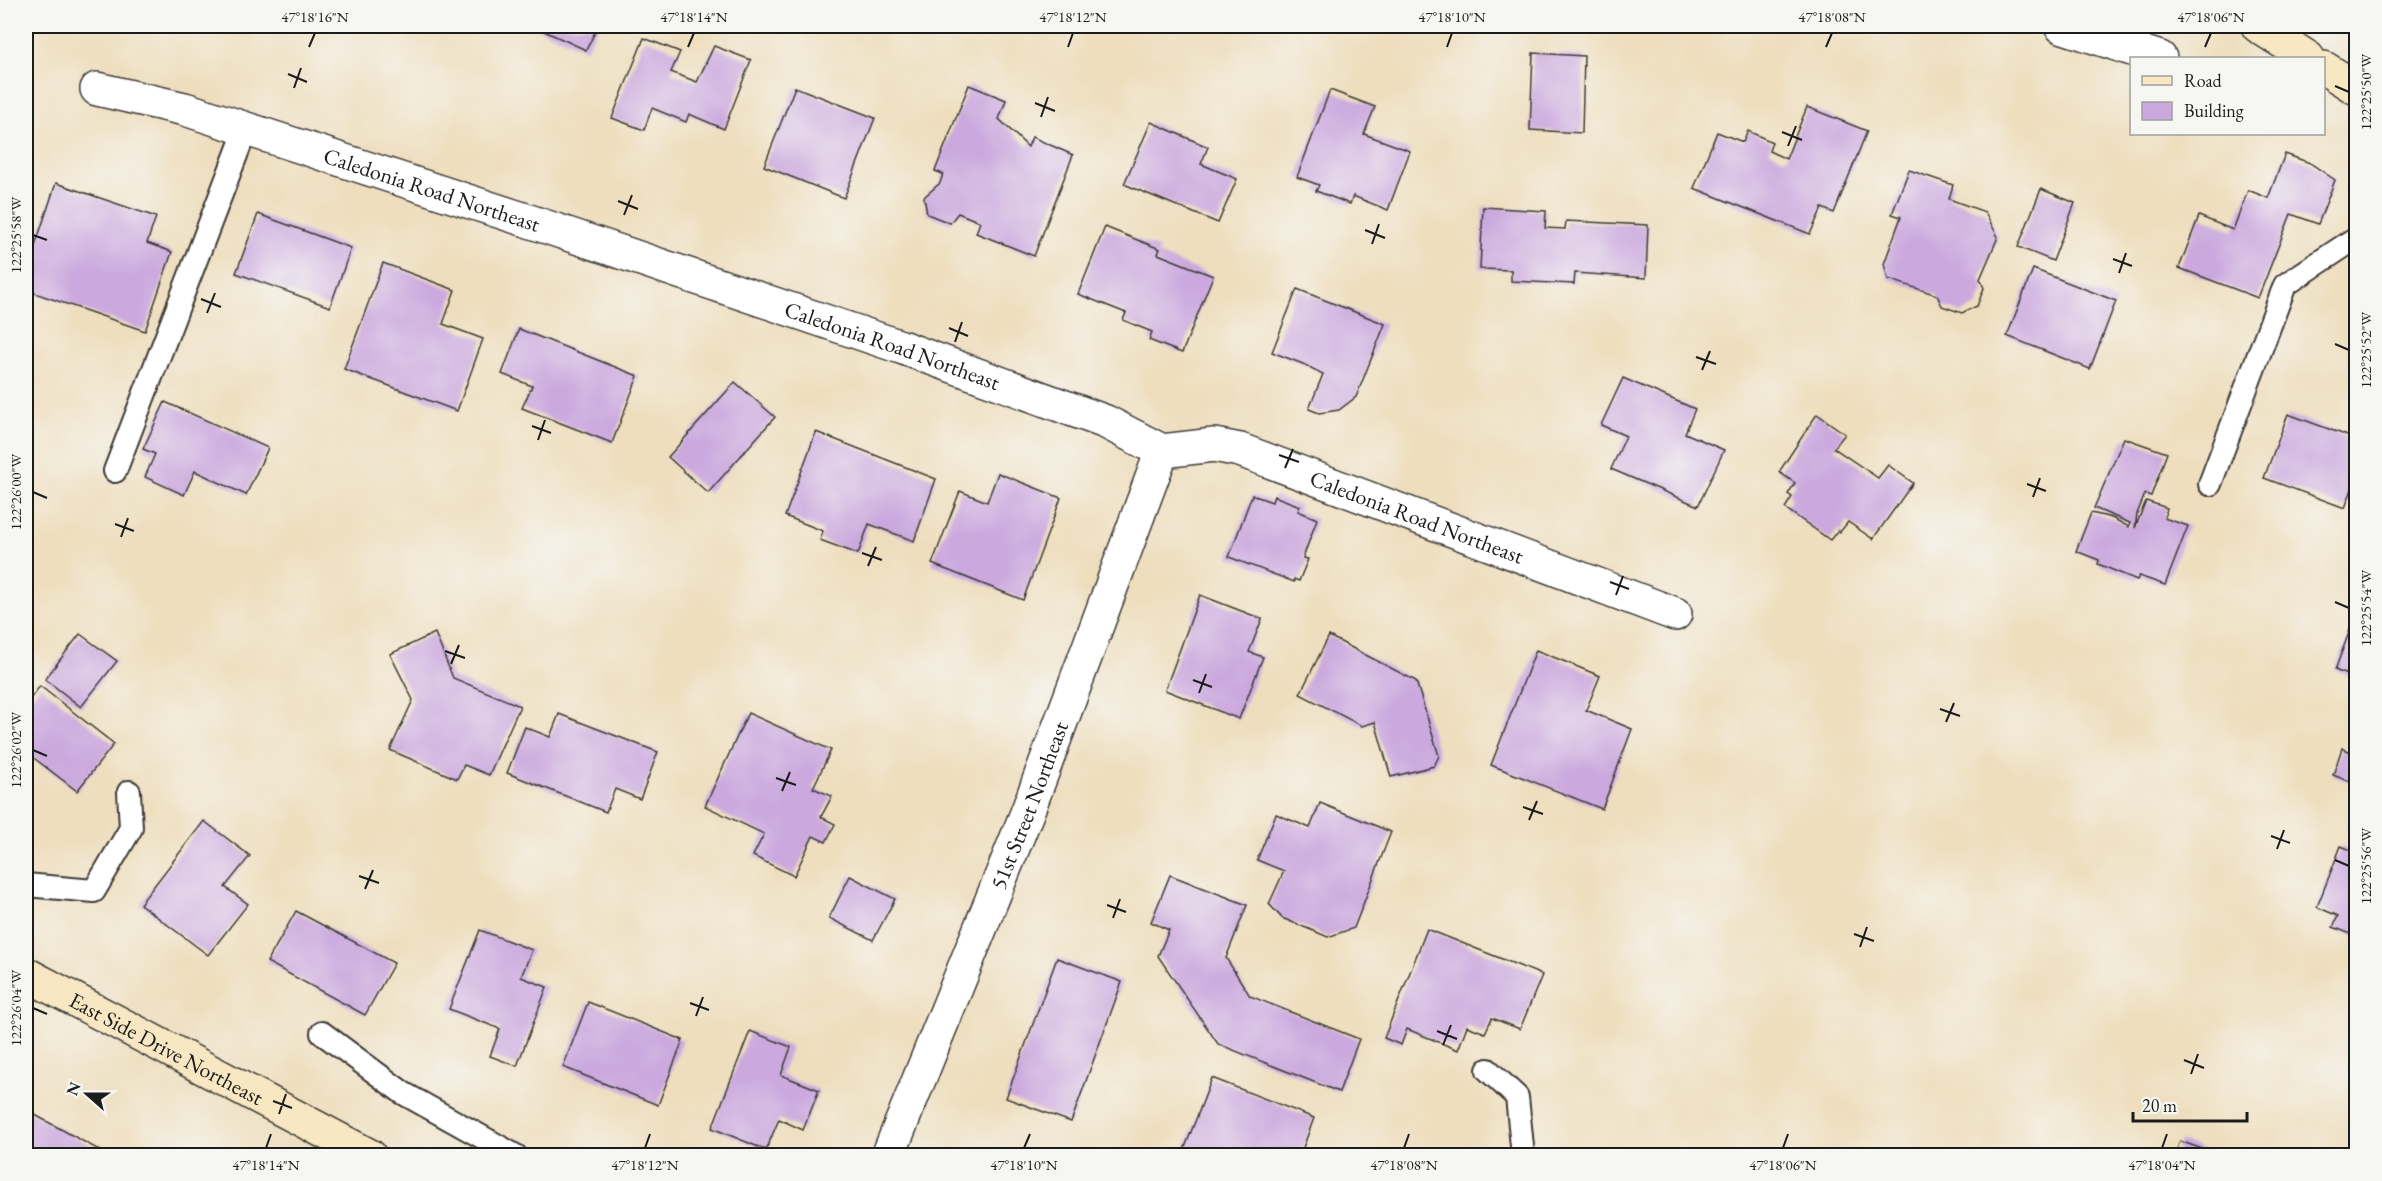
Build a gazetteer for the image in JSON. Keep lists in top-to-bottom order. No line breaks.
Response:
{"streets":{"main road":["East Side Drive Northeast"],"street":["Caledonia Road Northeast","51st Street Northeast"]},"crossings":[["Caledonia Road Northeast","51st Street Northeast"]],"legend":["Road","Building"],"scale_bar":"20 m","north":"left","coordinates":["47°18'16\"N","47°18'14\"N","47°18'12\"N","47°18'10\"N","47°18'08\"N","47°18'06\"N","122°25'50\"W","122°25'58\"W","122°25'52\"W","122°26'00\"W","122°25'54\"W","122°26'02\"W","122°25'56\"W","122°26'04\"W","47°18'04\"N"]}
